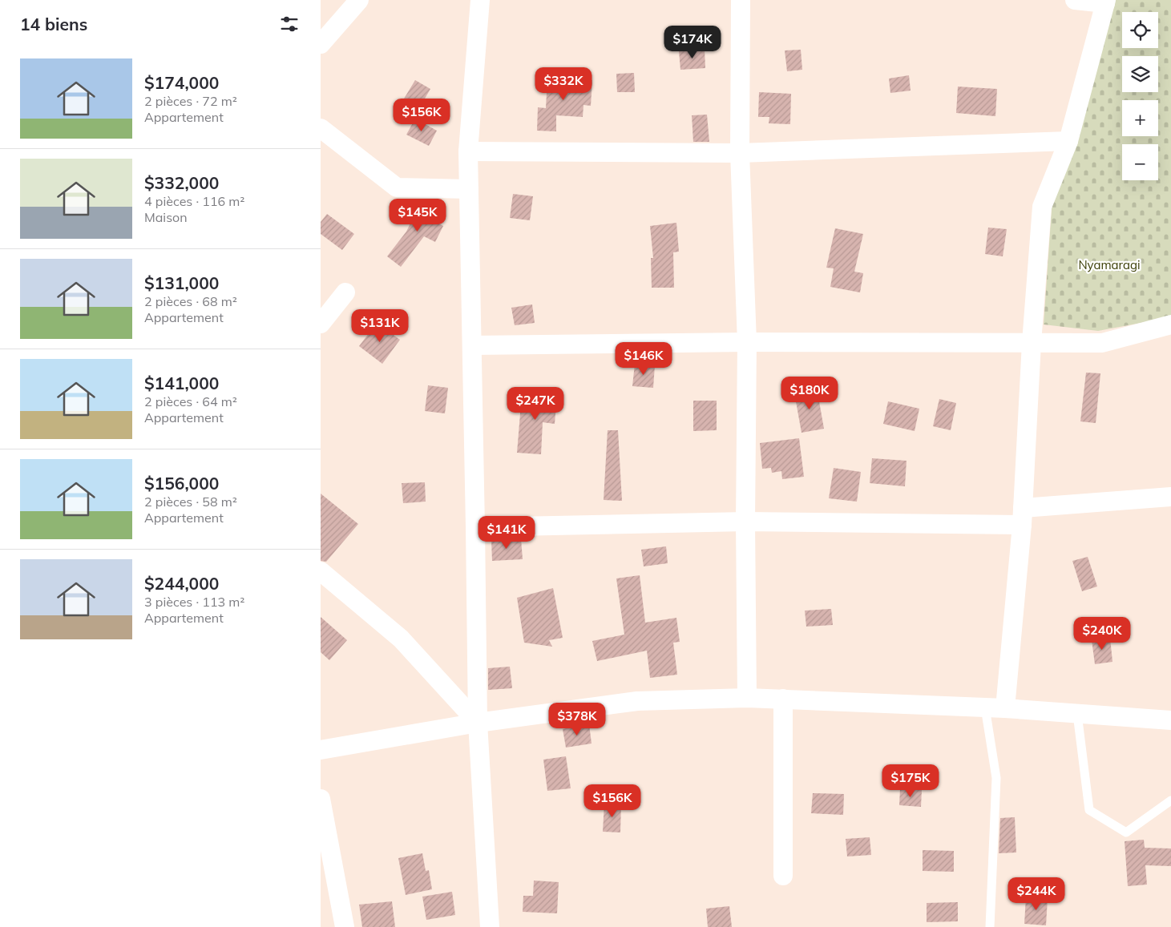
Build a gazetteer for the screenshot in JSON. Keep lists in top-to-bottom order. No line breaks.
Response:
{"parks":["Nyamaragi"],"page":{"heading":"14 biens","map_buttons":["+","−"],"price":["$174K","$332K","$156K","$145K","$131K","$146K","$180K","$247K","$141K","$240K","$378K","$175K","$156K","$244K"],"list":[{"name":"$174,000","note":"2 pièces · 72 m² · Appartement"},{"name":"$332,000","note":"4 pièces · 116 m² · Maison"},{"name":"$131,000","note":"2 pièces · 68 m² · Appartement"},{"name":"$141,000","note":"2 pièces · 64 m² · Appartement"},{"name":"$156,000","note":"2 pièces · 58 m² · Appartement"},{"name":"$244,000","note":"3 pièces · 113 m² · Appartement"}]}}
